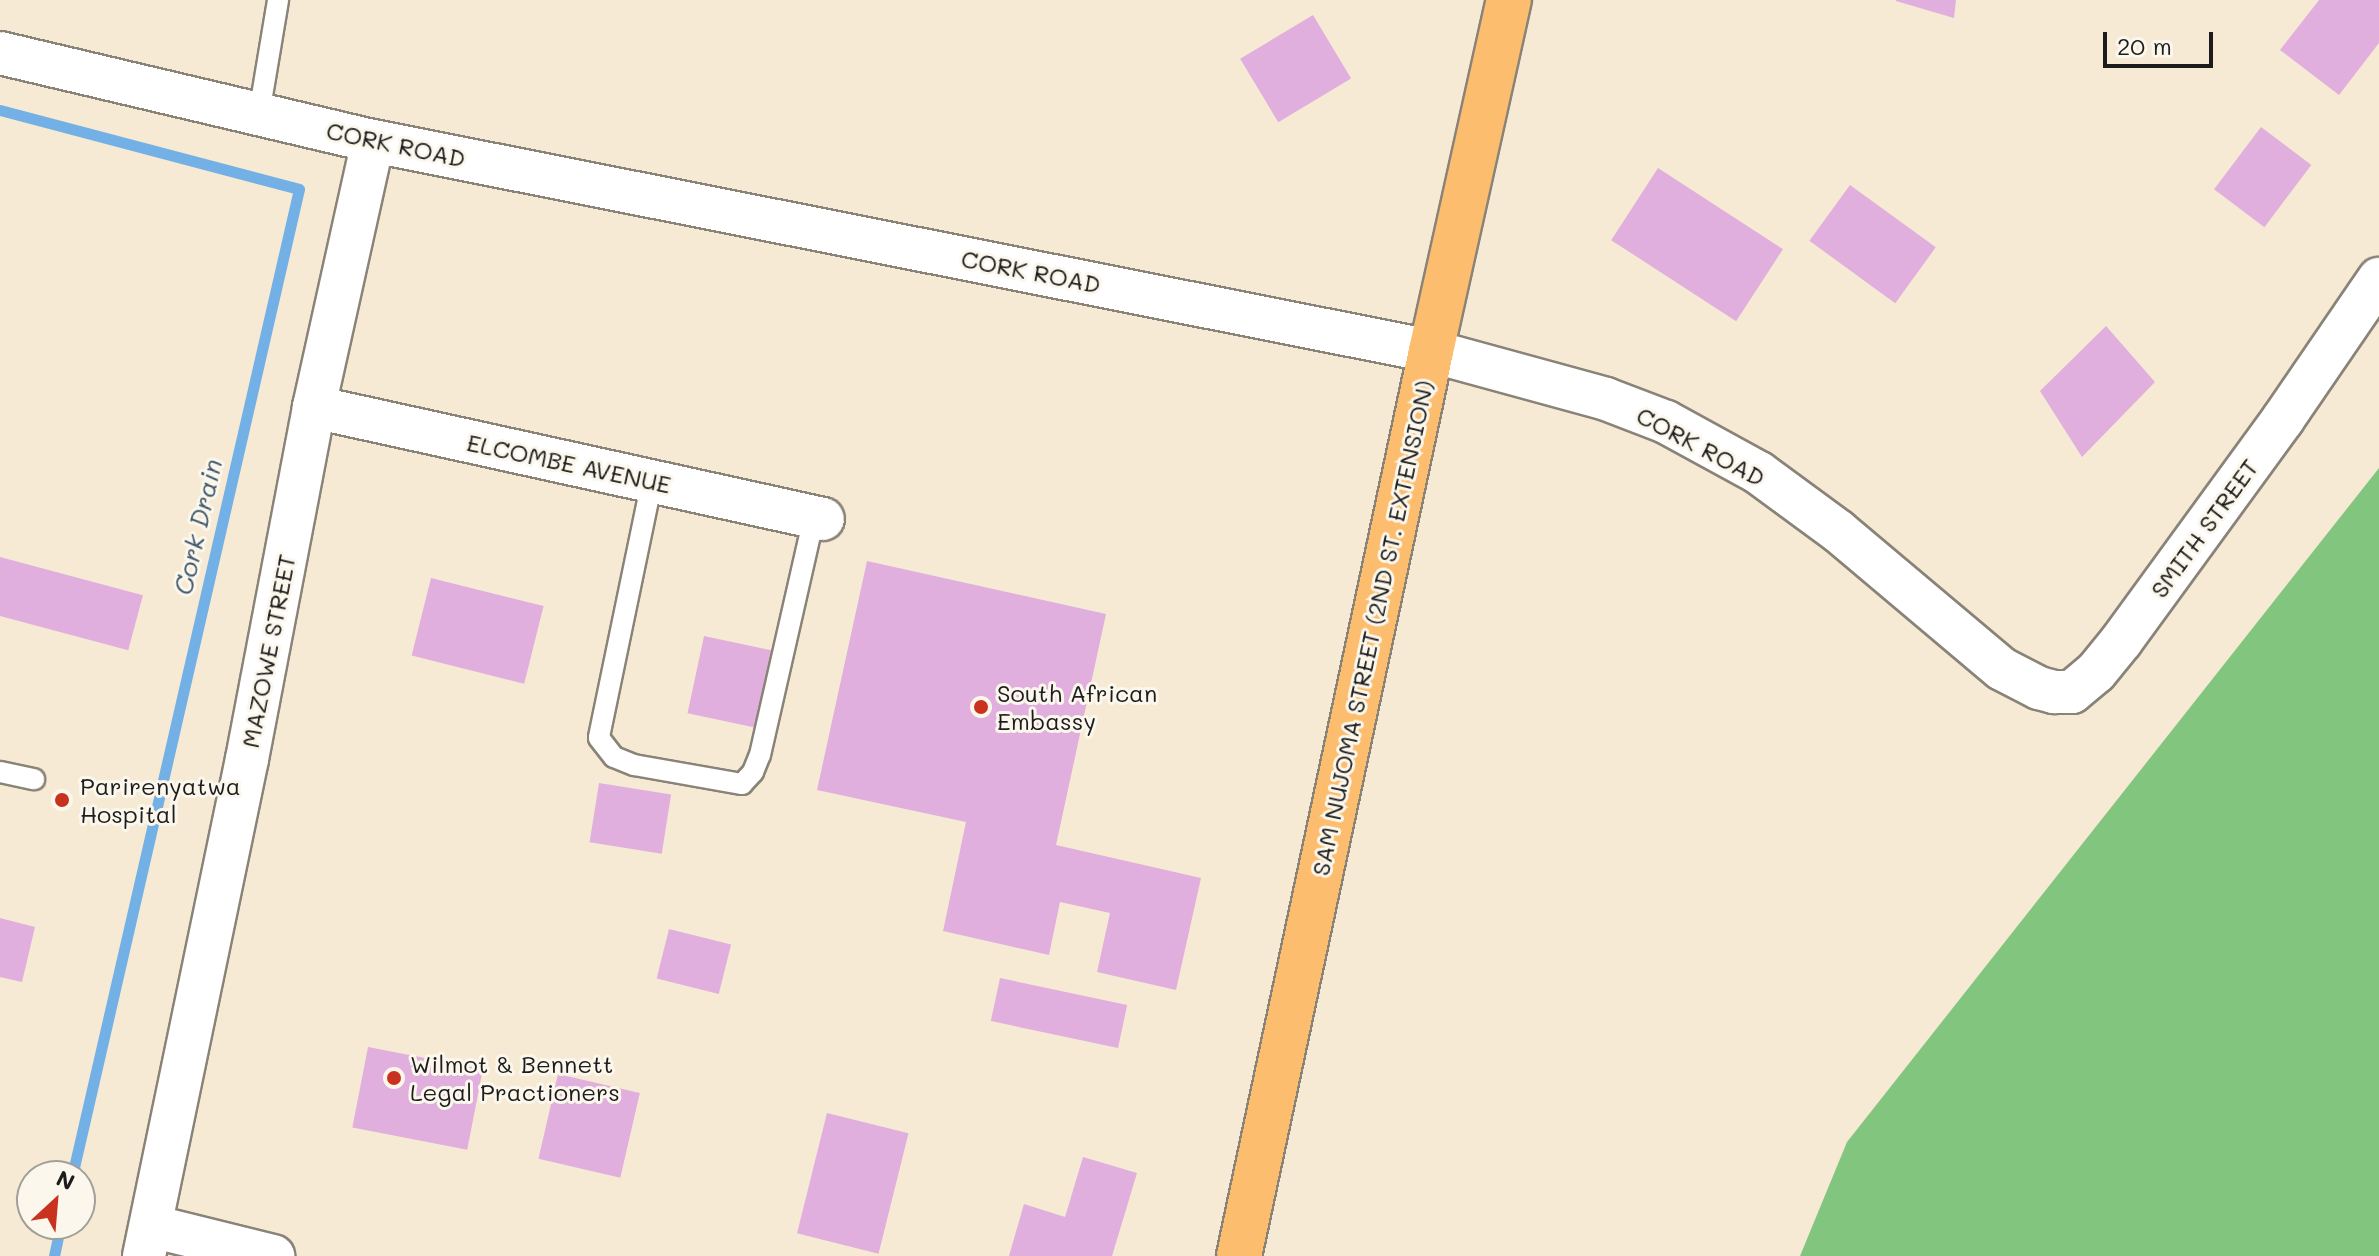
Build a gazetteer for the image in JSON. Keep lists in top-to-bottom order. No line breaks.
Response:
{"streets":{"highway":["SAM NUJOMA STREET (2ND ST. EXTENSION)"],"street":["CORK ROAD","ELCOMBE AVENUE","SMITH STREET","MAZOWE STREET"]},"crossings":[["CORK ROAD","SMITH STREET"],["CORK ROAD","SAM NUJOMA STREET (2ND ST. EXTENSION)"],["CORK ROAD","MAZOWE STREET"],["ELCOMBE AVENUE","MAZOWE STREET"]],"water":["Cork Drain"],"places":["South African Embassy","Parirenyatwa Hospital","Wilmot & Bennett Legal Practioners"],"scale_bar":"20 m","north":"top right"}
